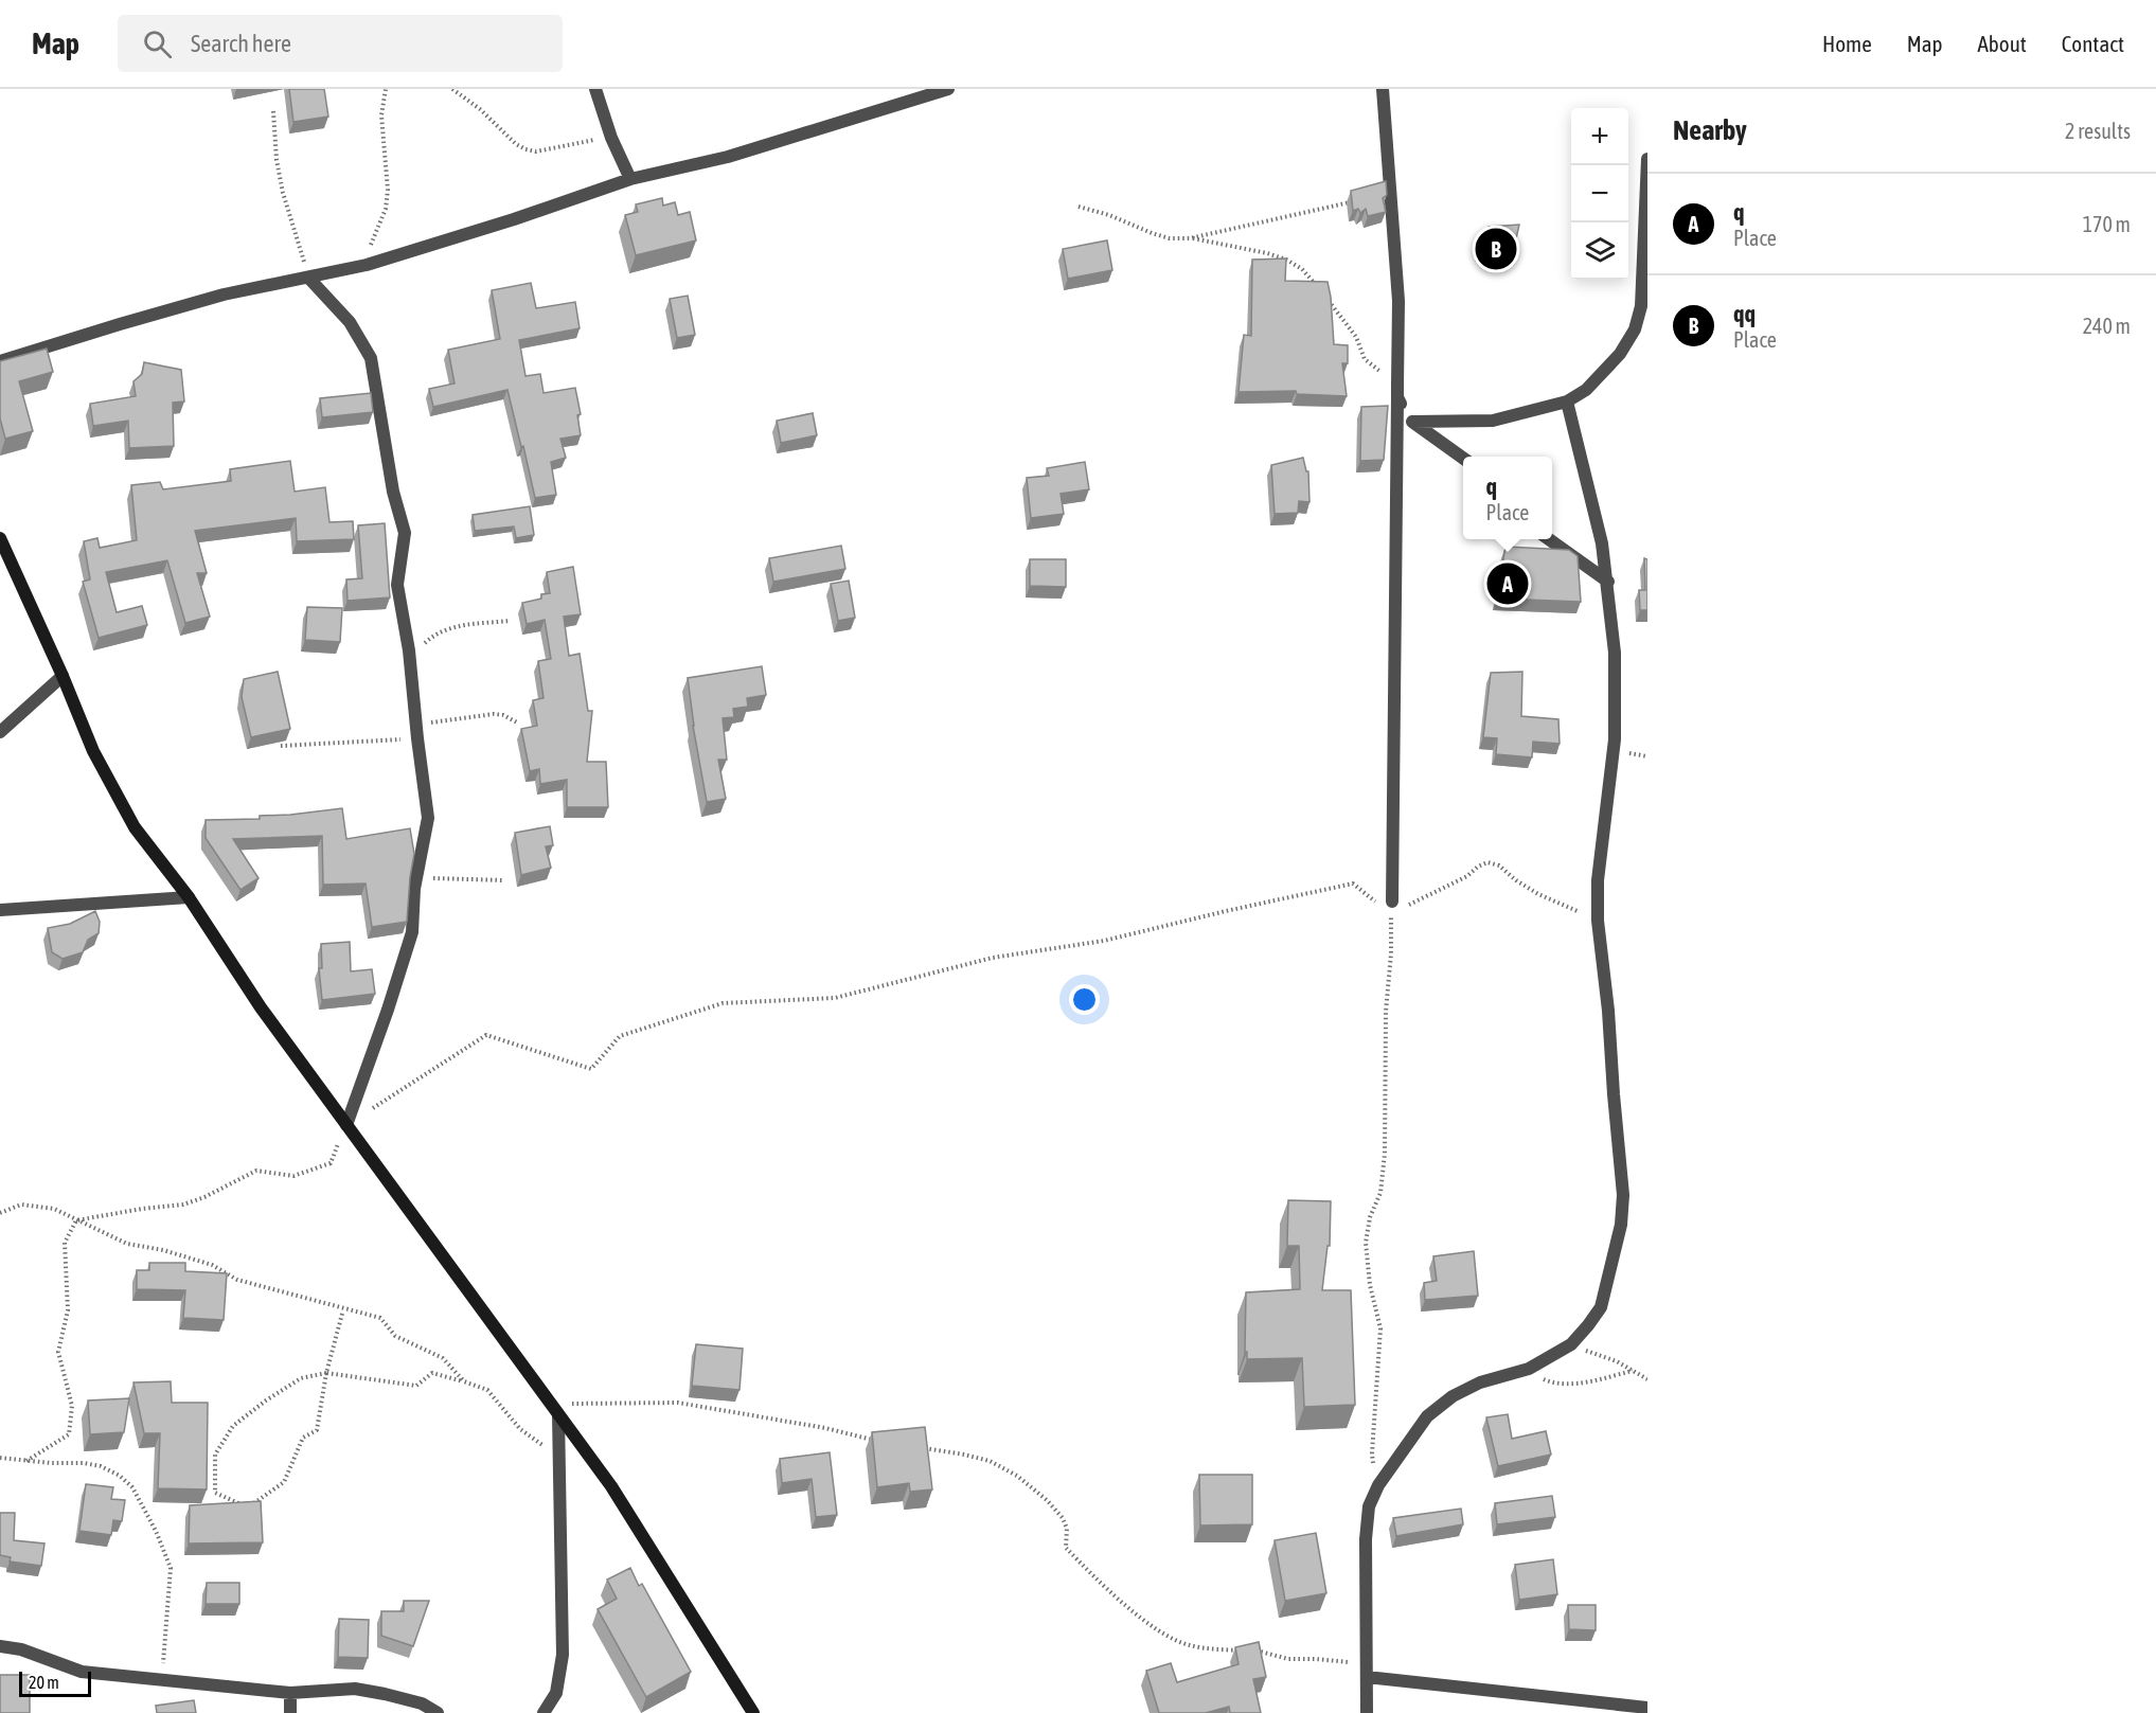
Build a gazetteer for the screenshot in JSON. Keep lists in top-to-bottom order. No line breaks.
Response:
{"scale_bar":"20 m","page":{"header":"Map","search":"Search here","nav":["Home","Map","About","Contact"],"heading":["Nearby","2 results"],"map_buttons":["+","−"],"list":[{"mark":"A","name":"q","note":"Place","value":"170 m"},{"mark":"B","name":"qq","note":"Place","value":"240 m"}],"pins":["B","A"],"popup":["q","Place"],"scale":"20 m"}}
